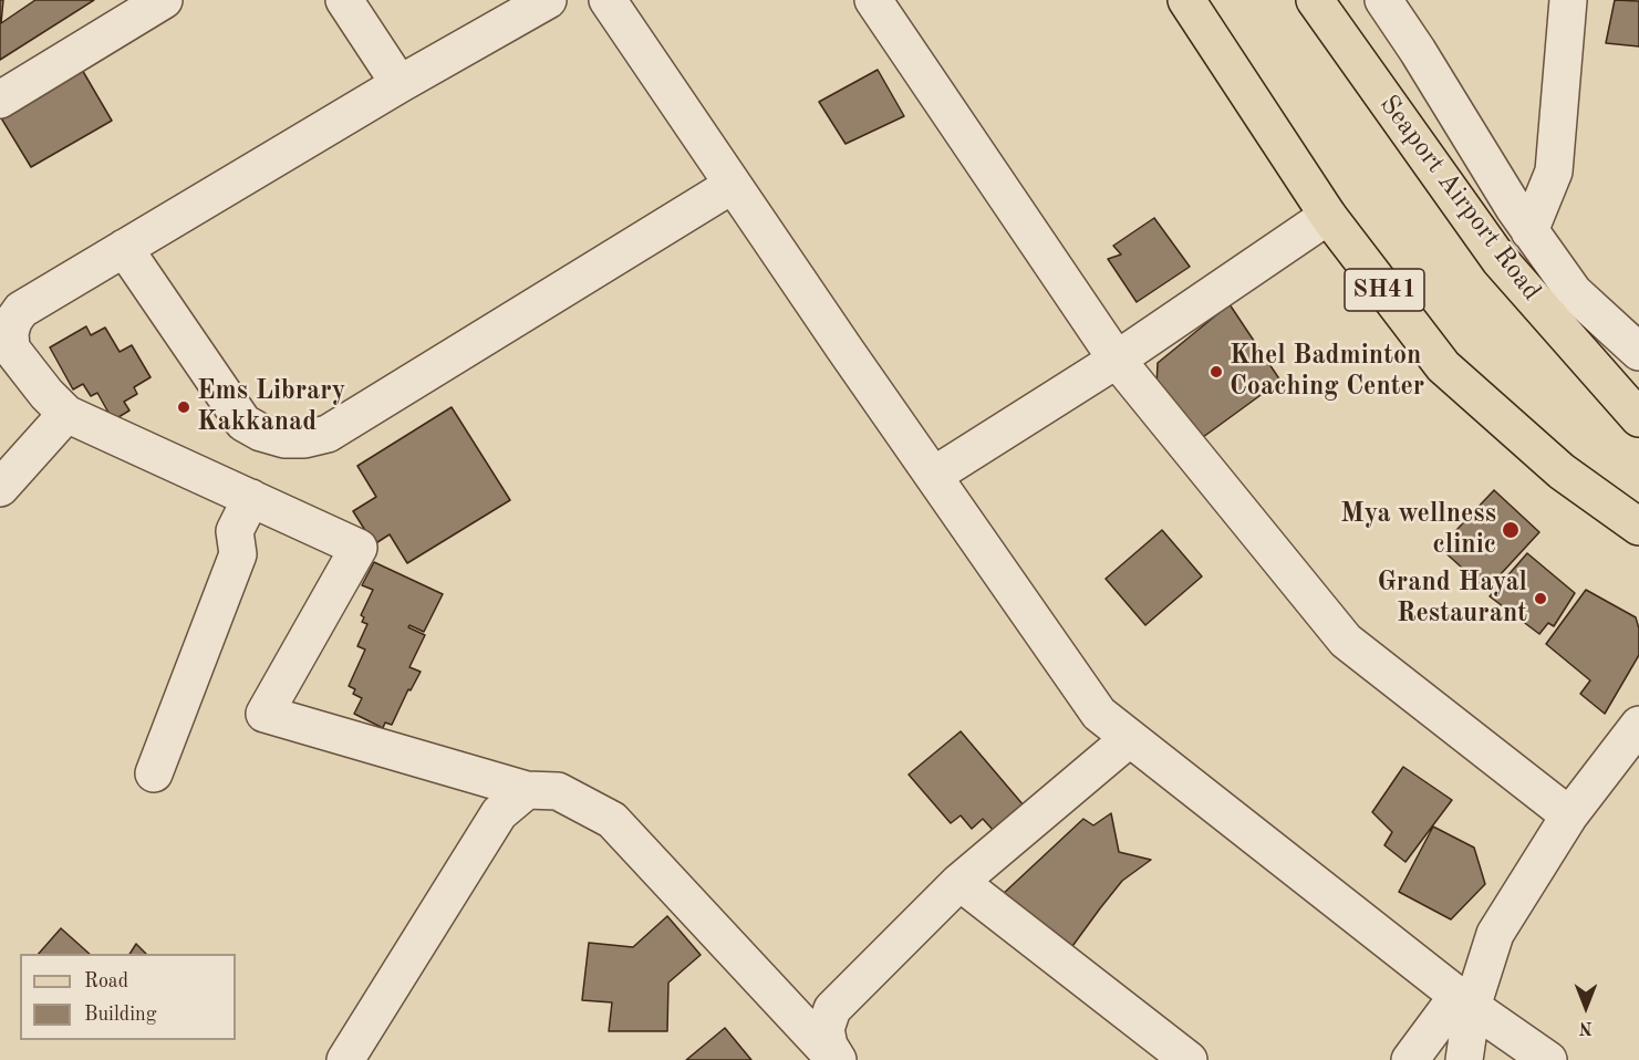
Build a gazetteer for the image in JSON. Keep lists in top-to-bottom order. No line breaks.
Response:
{"streets":{"main road":["Seaport Airport Road","SH41"]},"places":["Khel Badminton Coaching Center","Ems Library Kakkanad","Mya wellness clinic","Grand Hayal Restaurant"],"legend":["Road","Building"],"north":"bottom"}
